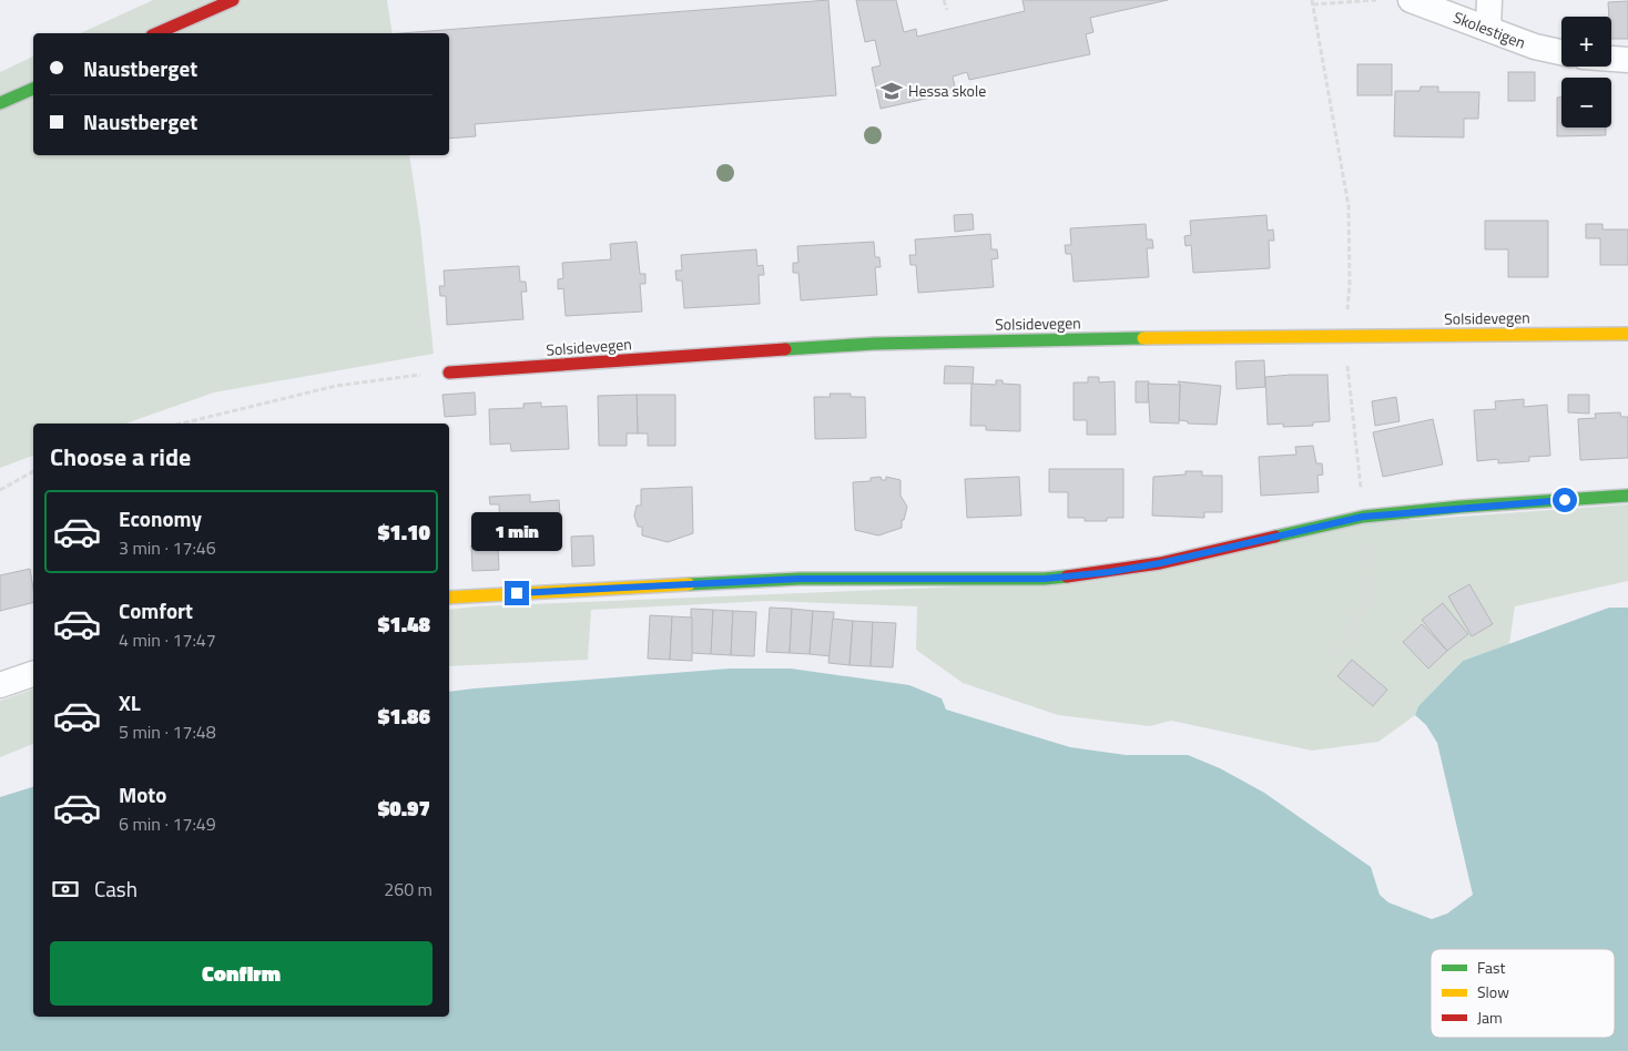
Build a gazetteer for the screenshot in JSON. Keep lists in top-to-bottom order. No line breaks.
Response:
{"streets":{"street":["Skolestigen","Solsidevegen"]},"places":{"school or university":["Hessa skole"]},"legend":["Fast","Slow","Jam"],"page":{"map_buttons":["+","−"],"banner":["Naustberget","Naustberget"],"heading":"Choose a ride","list":[{"name":"Economy","note":"3 min · 17:46","value":"$1.10"},{"name":"Comfort","note":"4 min · 17:47","value":"$1.48"},{"name":"XL","note":"5 min · 17:48","value":"$1.86"},{"name":"Moto","note":"6 min · 17:49","value":"$0.97"}],"bubble":"1 min","pay":["Cash","260 m"],"buttons":"Confirm"}}
